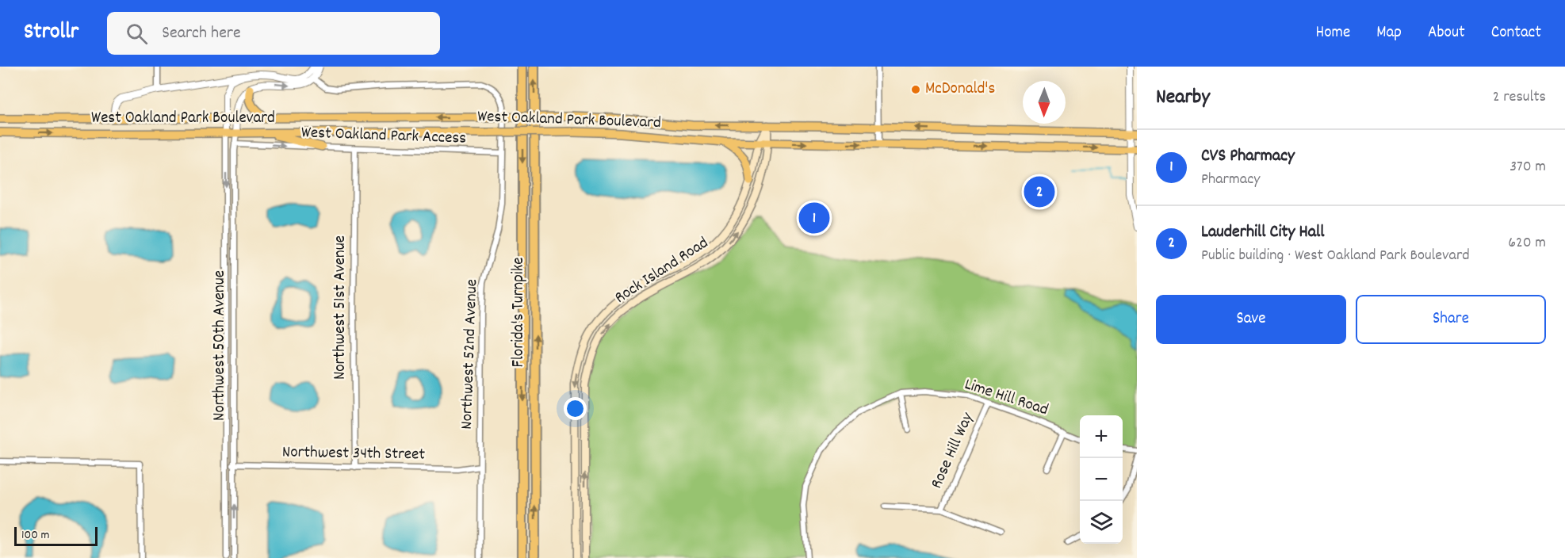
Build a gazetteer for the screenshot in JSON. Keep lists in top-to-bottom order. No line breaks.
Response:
{"streets":{"highway":["Florida's Turnpike"],"main road":["West Oakland Park Boulevard","Rock Island Road"],"street":["West Oakland Park Access","Northwest 51st Avenue","Northwest 50th Avenue","Northwest 52nd Avenue","Lime Hill Road","Rose Hill Way","Northwest 34th Street"]},"crossings":[["West Oakland Park Boulevard","Rock Island Road"],["West Oakland Park Boulevard","Northwest 50th Avenue"],["West Oakland Park Access","Northwest 51st Avenue"],["West Oakland Park Access","Northwest 50th Avenue"],["West Oakland Park Access","Northwest 52nd Avenue"],["Northwest 51st Avenue","Northwest 34th Street"],["Northwest 50th Avenue","Northwest 34th Street"],["Northwest 52nd Avenue","Northwest 34th Street"],["Lime Hill Road","Rose Hill Way"]],"places":["McDonald's"],"scale_bar":"100 m","north":"bottom","page":{"header":"Strollr","search":"Search here","nav":["Home","Map","About","Contact"],"heading":["Nearby","2 results"],"list":[{"mark":"1","name":"CVS Pharmacy","note":"Pharmacy","value":"370 m"},{"mark":"2","name":"Lauderhill City Hall","note":"Public building · West Oakland Park Boulevard","value":"620 m"}],"pins":["2","1"],"buttons":["Save","Share"],"map_buttons":["+","−"],"scale":"100 m"}}
